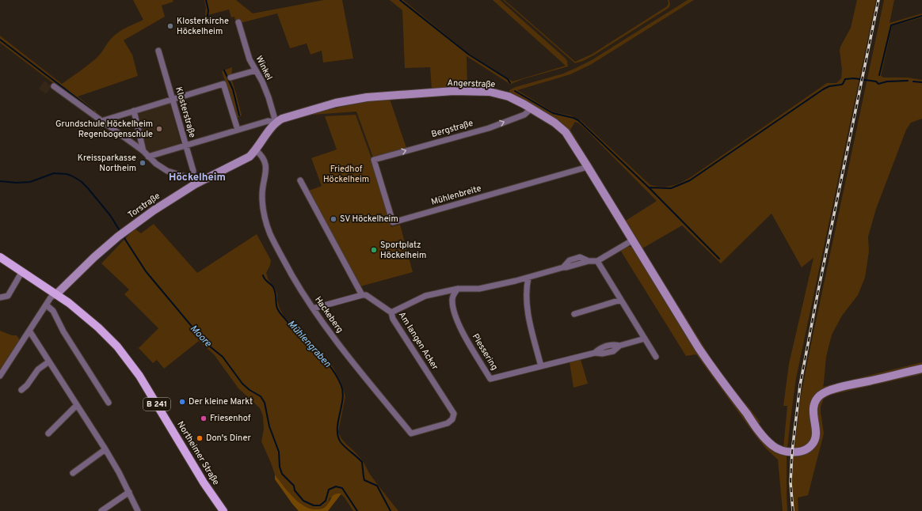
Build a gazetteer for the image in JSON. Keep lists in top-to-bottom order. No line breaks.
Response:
{"streets":{"main road":["B 241","Northeimer Straße"],"street":["Winkel","Angerstraße","Klosterstraße","Bergstraße","Mühlenbreite","Torstraße","Hackeberg","Am langen Acker","Plessering"]},"crossings":[["Winkel","Angerstraße"],["Angerstraße","Bergstraße"],["Angerstraße","Mühlenbreite"],["Klosterstraße","Torstraße"],["Bergstraße","Mühlenbreite"],["Torstraße","Hackeberg"],["Torstraße","Northeimer Straße"],["Hackeberg","Am langen Acker"]],"one_way":["Bergstraße"],"districts":["Höckelheim"],"water":["Moore","Mühlengraben"],"parks":["Friedhof Höckelheim"],"places":["Klosterkirche Höckelheim","Grundschule Höckelheim Regenbogenschule","Kreissparkasse Northeim","SV Höckelheim","Sportplatz Höckelheim","Der kleine Markt","Friesenhof","Don's Diner"]}
